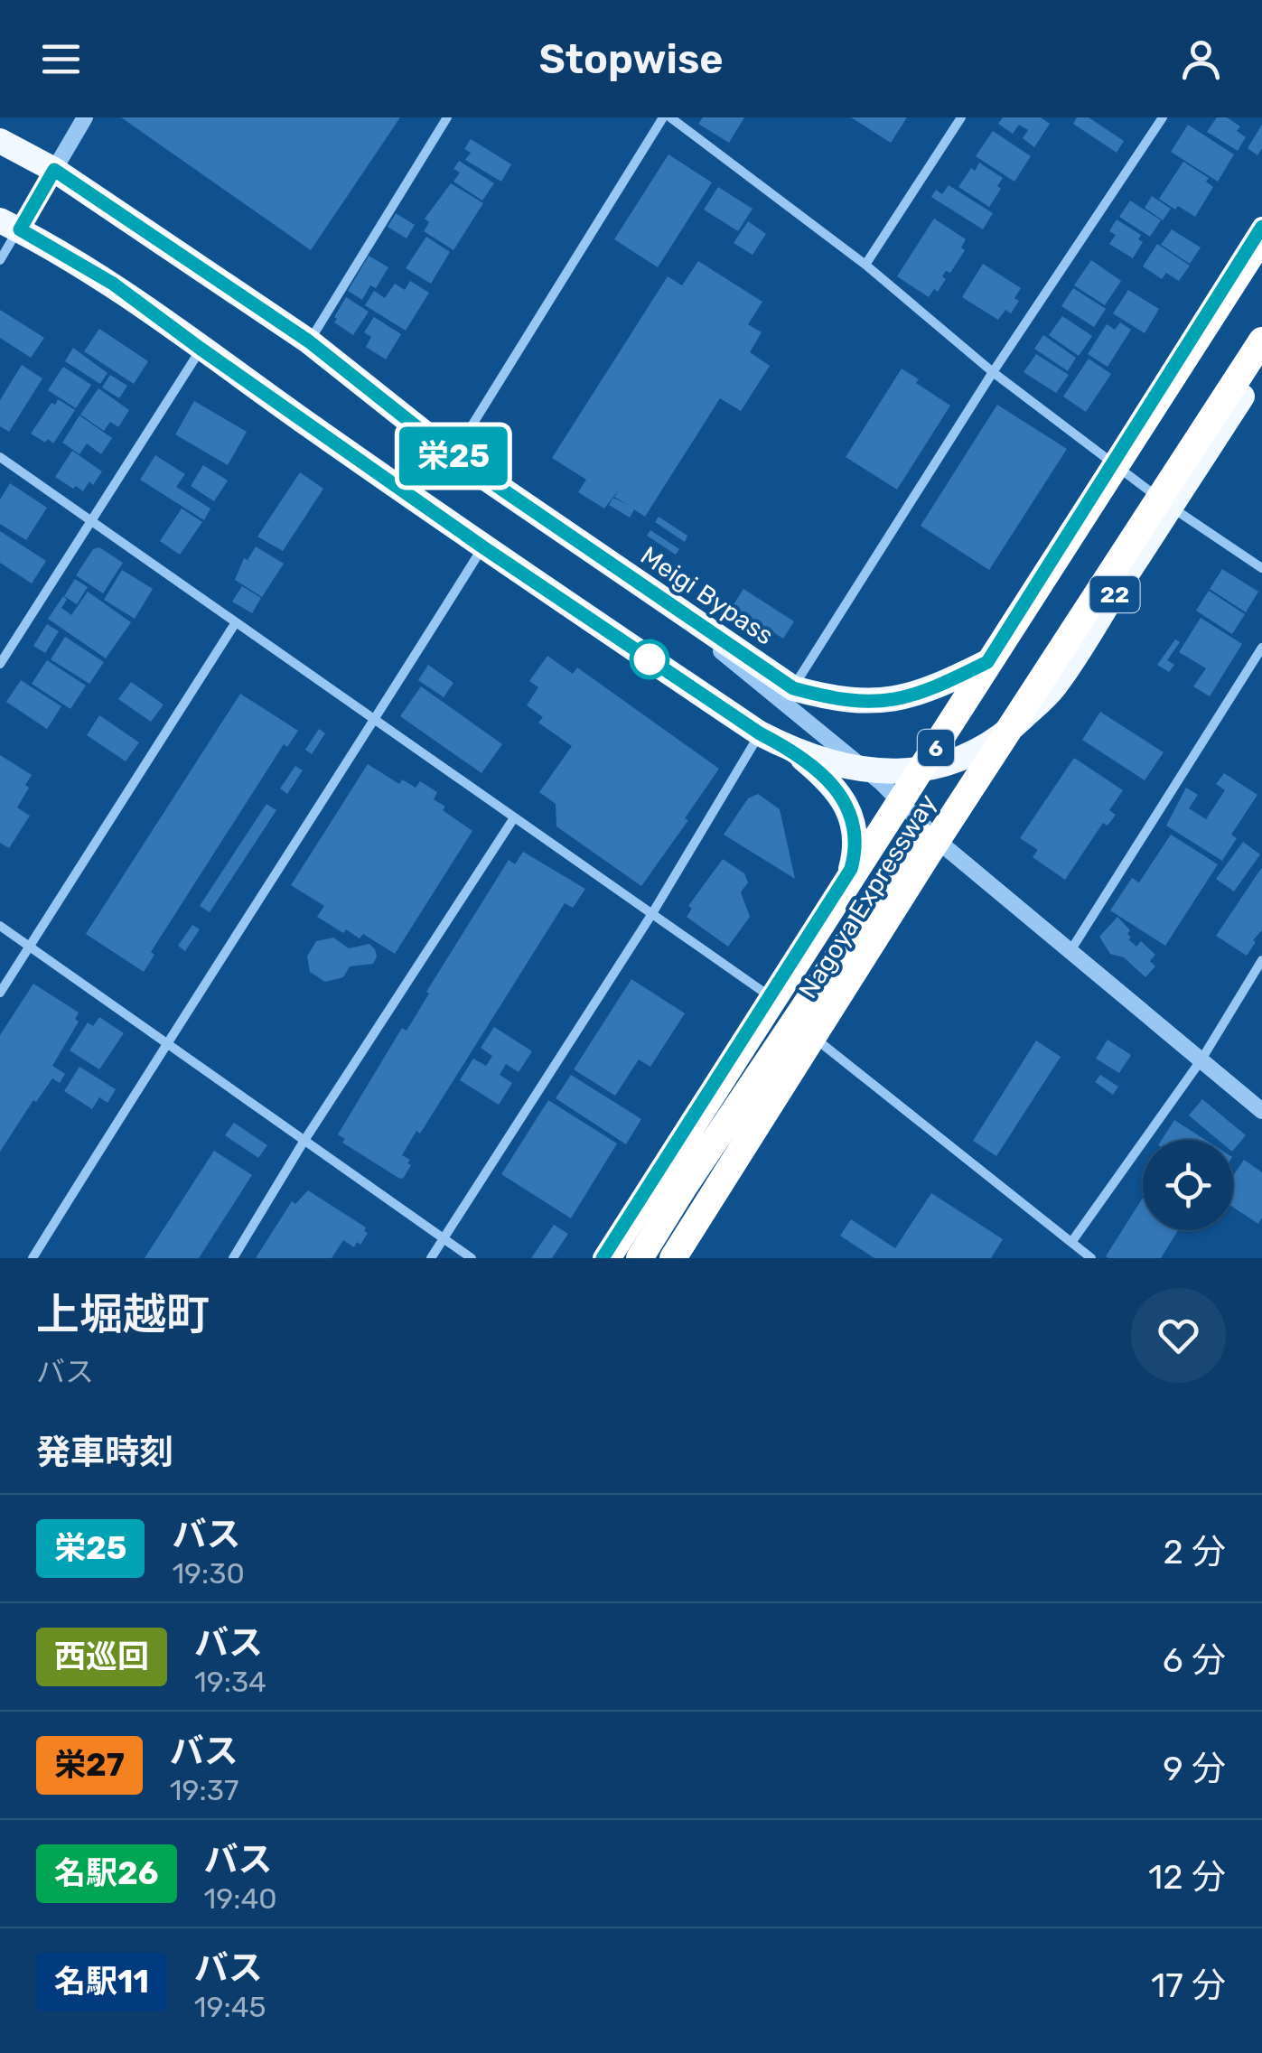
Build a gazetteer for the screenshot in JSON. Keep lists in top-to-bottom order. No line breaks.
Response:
{"streets":{"highway":["22","Meigi Bypass","6","Nagoya Expressway"]},"crossings":[["22","Nagoya Expressway"]],"lines":["bus line 栄25"],"page":{"header":"Stopwise","on_map":"栄25","heading":[["上堀越町","バス"],"発車時刻"],"list":[{"mark":"栄25","name":"バス","note":"19:30","value":"2 分"},{"mark":"西巡回","name":"バス","note":"19:34","value":"6 分"},{"mark":"栄27","name":"バス","note":"19:37","value":"9 分"},{"mark":"名駅26","name":"バス","note":"19:40","value":"12 分"},{"mark":"名駅11","name":"バス","note":"19:45","value":"17 分"}]}}
